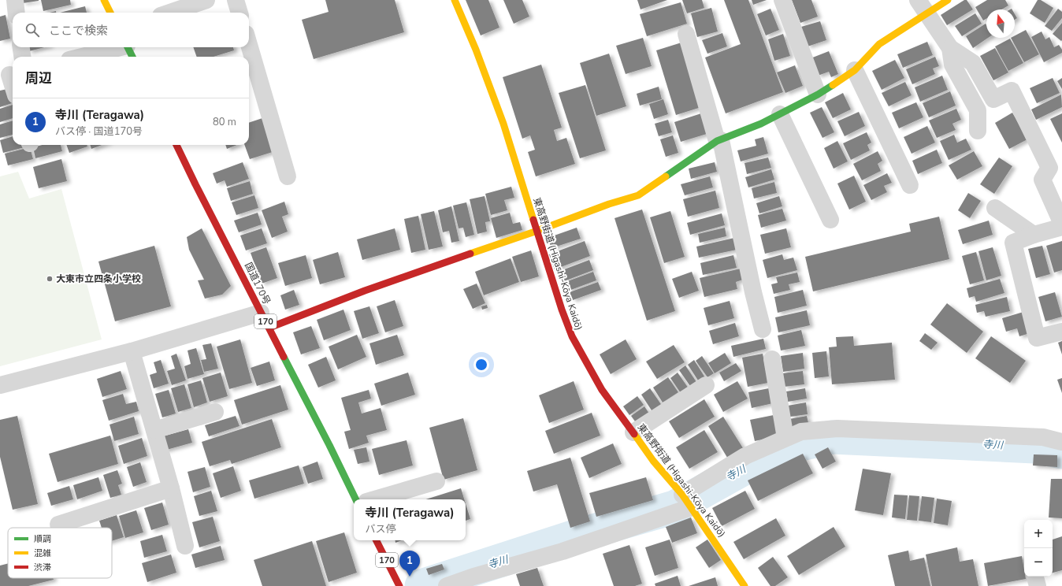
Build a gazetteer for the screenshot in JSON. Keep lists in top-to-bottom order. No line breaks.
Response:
{"streets":{"main road":["東高野街道 (Higashi-Kōya Kaidō)","国道170号","170"]},"water":["寺川"],"places":["大東市立四条小学校"],"legend":["順調","混雑","渋滞"],"north":"top","page":{"search":"ここで検索","heading":"周辺","list":[{"mark":"1","name":"寺川 (Teragawa)","note":"バス停 · 国道170号","value":"80 m"}],"popup":["寺川 (Teragawa)","バス停"],"map_buttons":["+","−"],"pins":"1"}}
